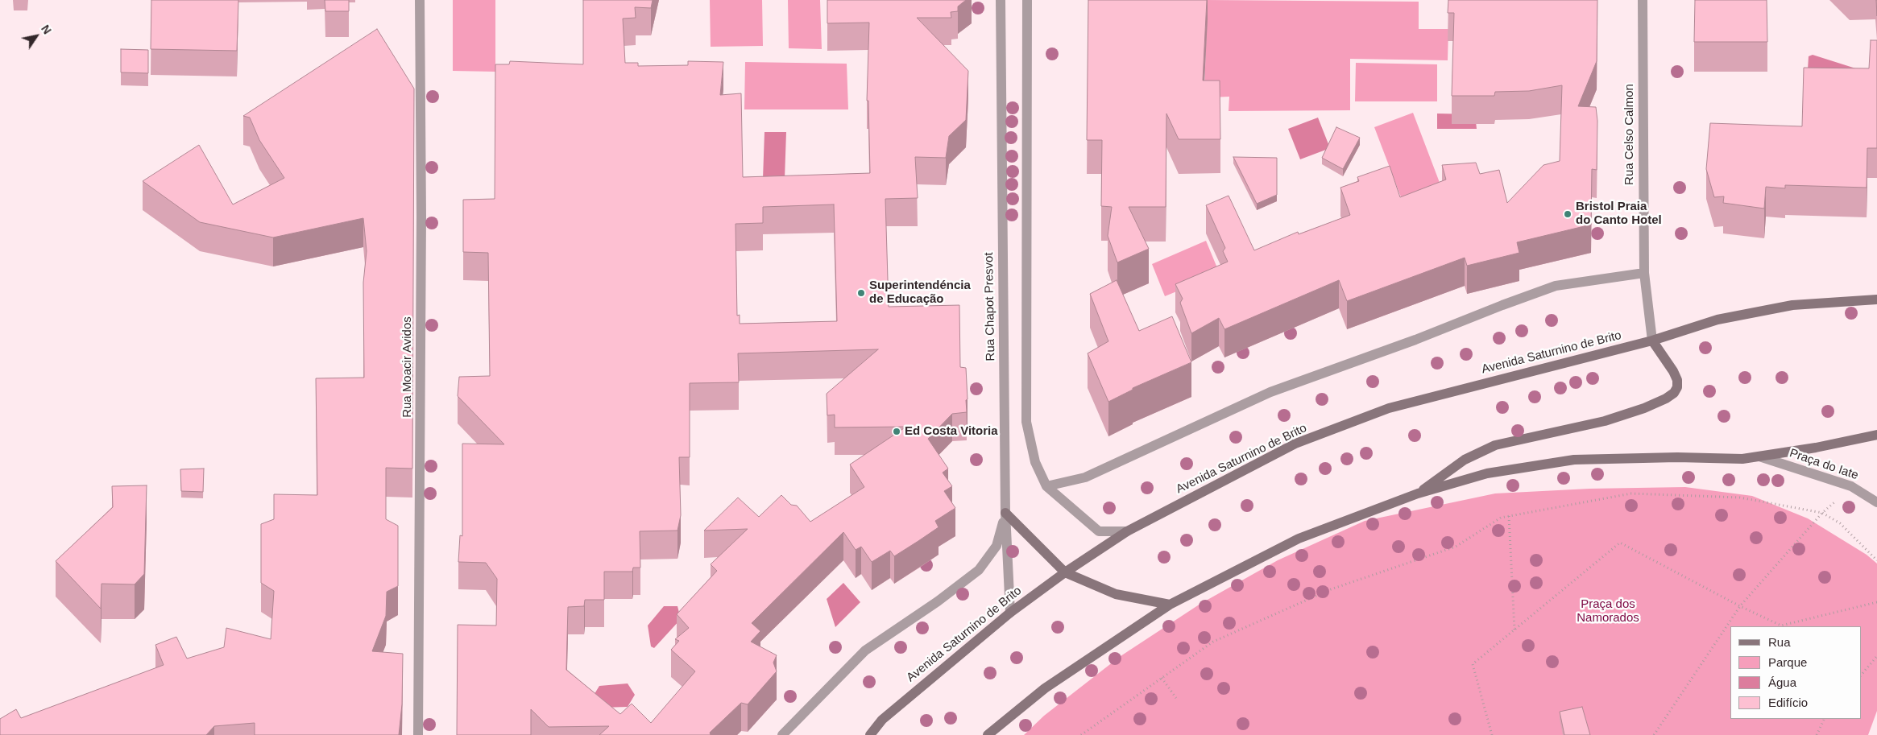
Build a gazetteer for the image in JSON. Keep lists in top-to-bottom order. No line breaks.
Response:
{"streets":{"main road":["Avenida Saturnino de Brito"],"street":["Rua Celso Calmon","Rua Chapot Presvot","Rua Moacir Avidos","Praça do Iate"]},"crossings":[["Rua Celso Calmon","Avenida Saturnino de Brito"],["Rua Chapot Presvot","Avenida Saturnino de Brito"]],"parks":["Praça dos Namorados"],"places":["Bristol Praia do Canto Hotel","Superintendéncia de Educação","Ed Costa Vitoria"],"legend":["Rua","Parque","Água","Edifício"],"north":"top right"}
